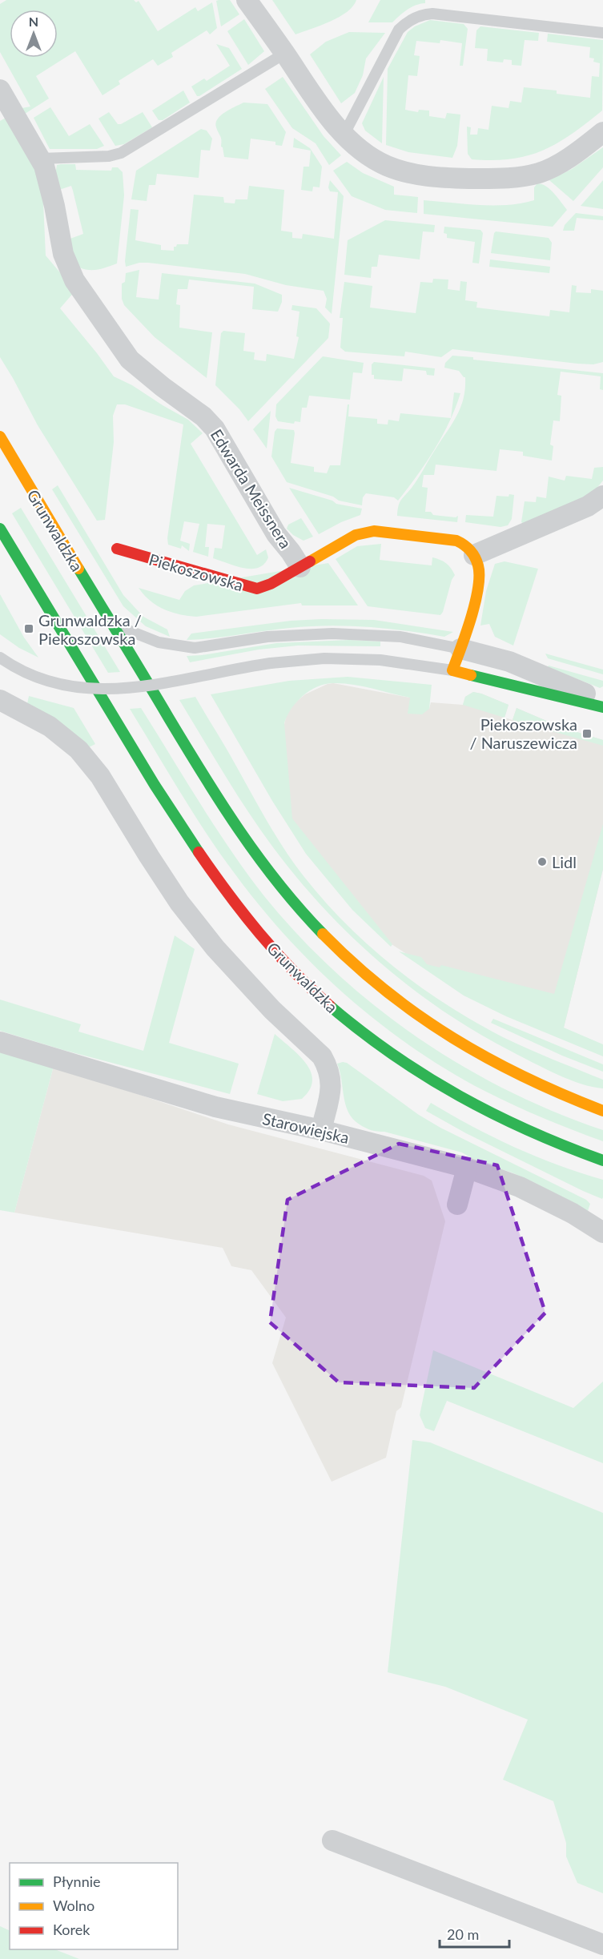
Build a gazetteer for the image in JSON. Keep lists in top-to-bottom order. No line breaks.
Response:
{"streets":{"main road":["Grunwaldzka","Piekoszowska"],"street":["Edwarda Meissnera","Starowiejska"]},"crossings":[["Edwarda Meissnera","Piekoszowska"]],"places":{"transit":["Grunwaldzka / Piekoszowska","Piekoszowska / Naruszewicza"],"other":["Lidl"]},"legend":["Płynnie","Wolno","Korek"],"scale_bar":"20 m","north":"top"}
